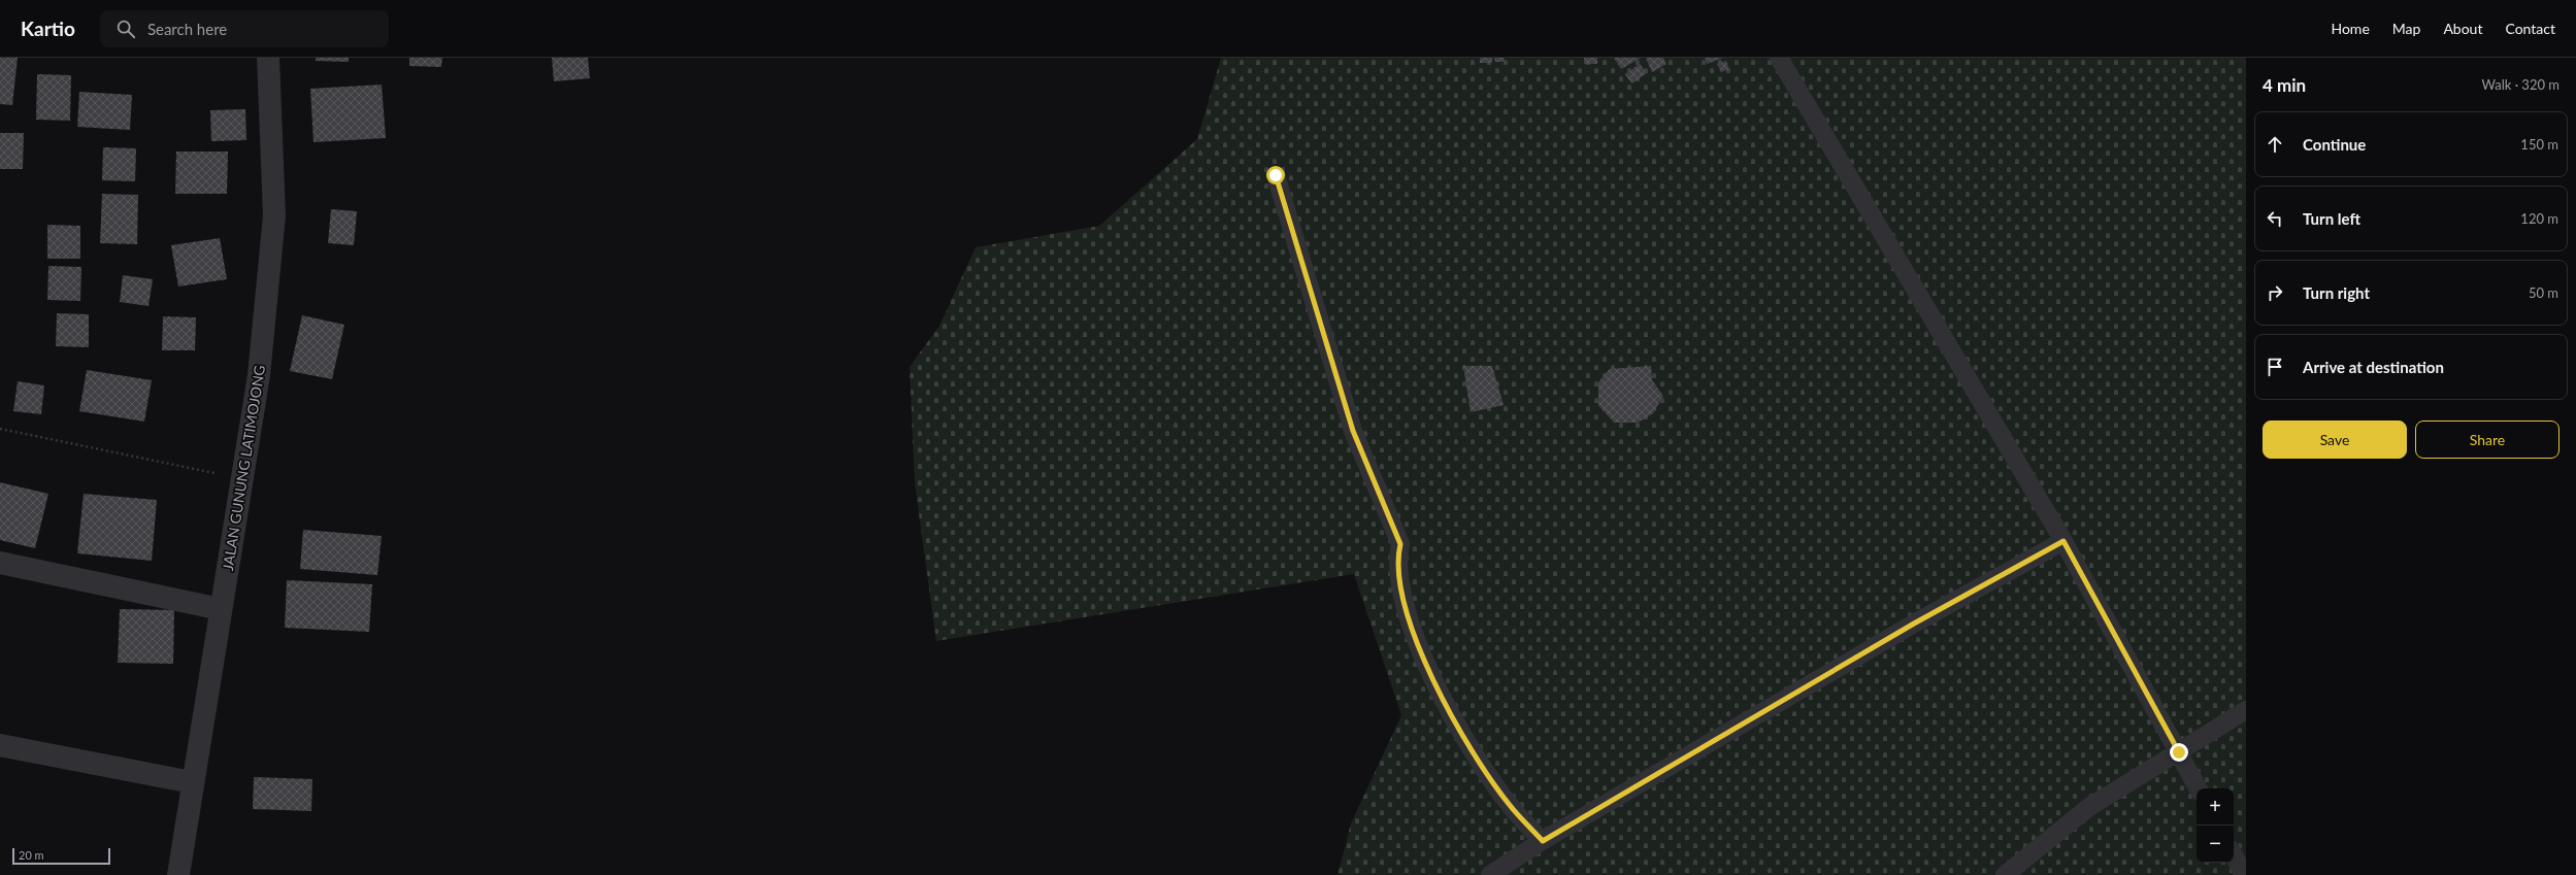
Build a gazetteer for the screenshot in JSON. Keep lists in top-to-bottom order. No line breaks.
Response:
{"streets":{"street":["JALAN GUNUNG LATIMOJONG"]},"scale_bar":"20 m","page":{"header":"Kartio","search":"Search here","nav":["Home","Map","About","Contact"],"heading":["4 min","Walk · 320 m"],"list":[["Continue","150 m"],["Turn left","120 m"],["Turn right","50 m"],"Arrive at destination"],"buttons":["Save","Share"],"map_buttons":["+","−"],"scale":"20 m"}}
